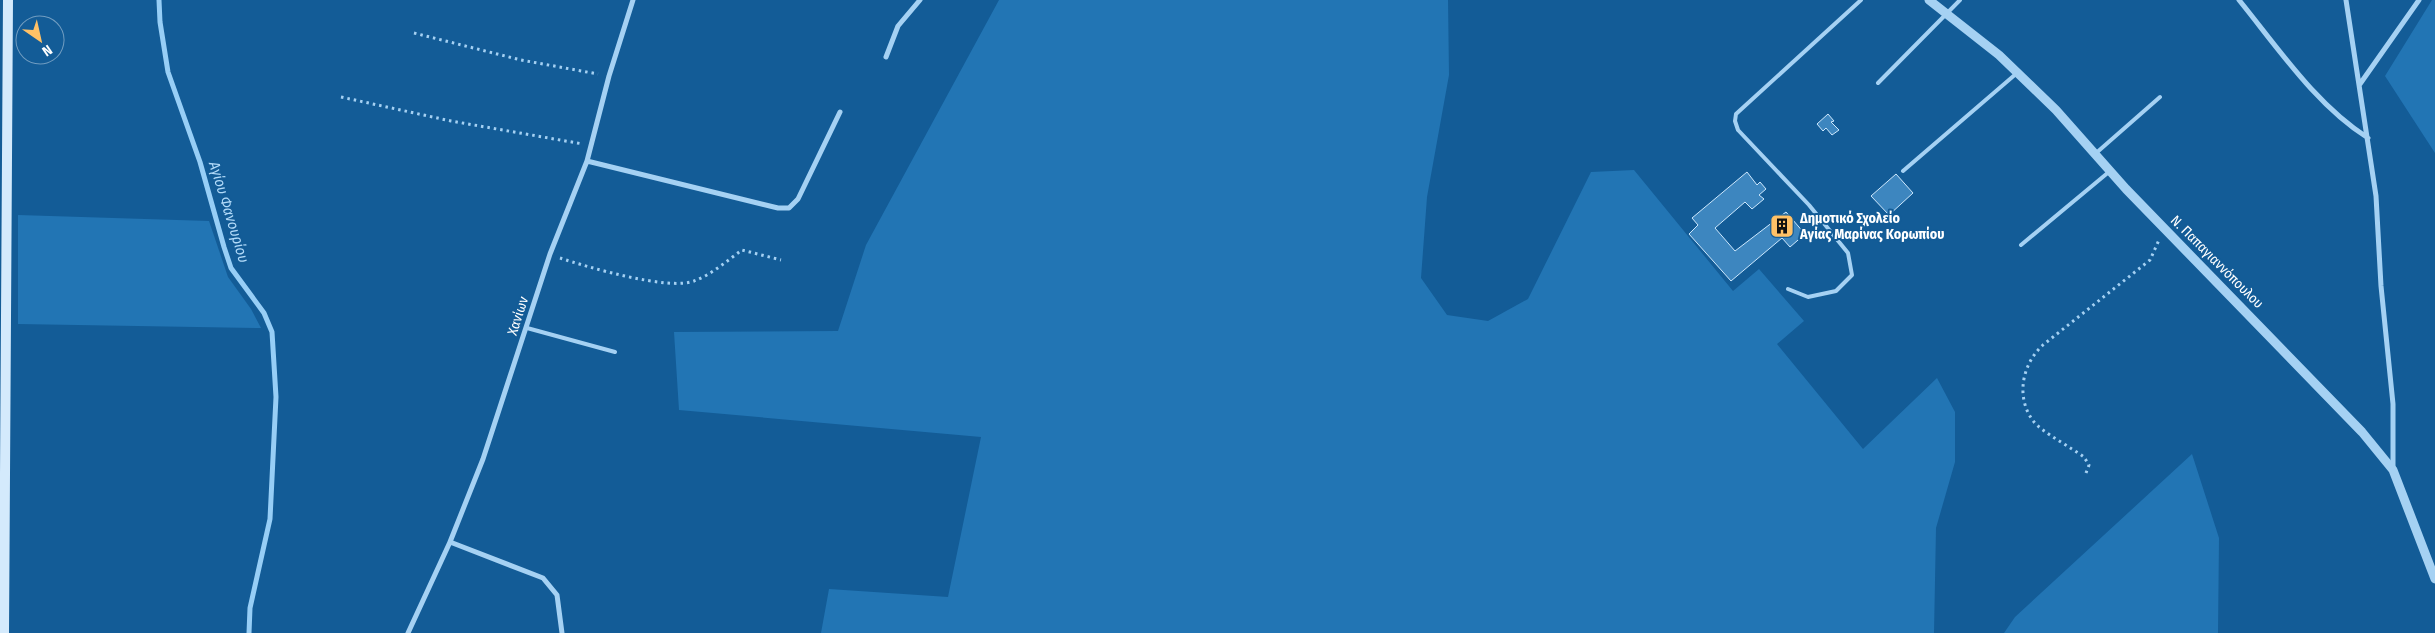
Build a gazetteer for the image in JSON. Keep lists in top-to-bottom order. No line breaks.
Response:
{"streets":{"street":["Ν. Παπαγιαννόπουλου","Χανίων"]},"water":["Αγίου Φανουρίου"],"places":{"building":["Δημοτικό Σχολείο Αγίας Μαρίνας Κορωπίου"]},"north":"bottom right"}
